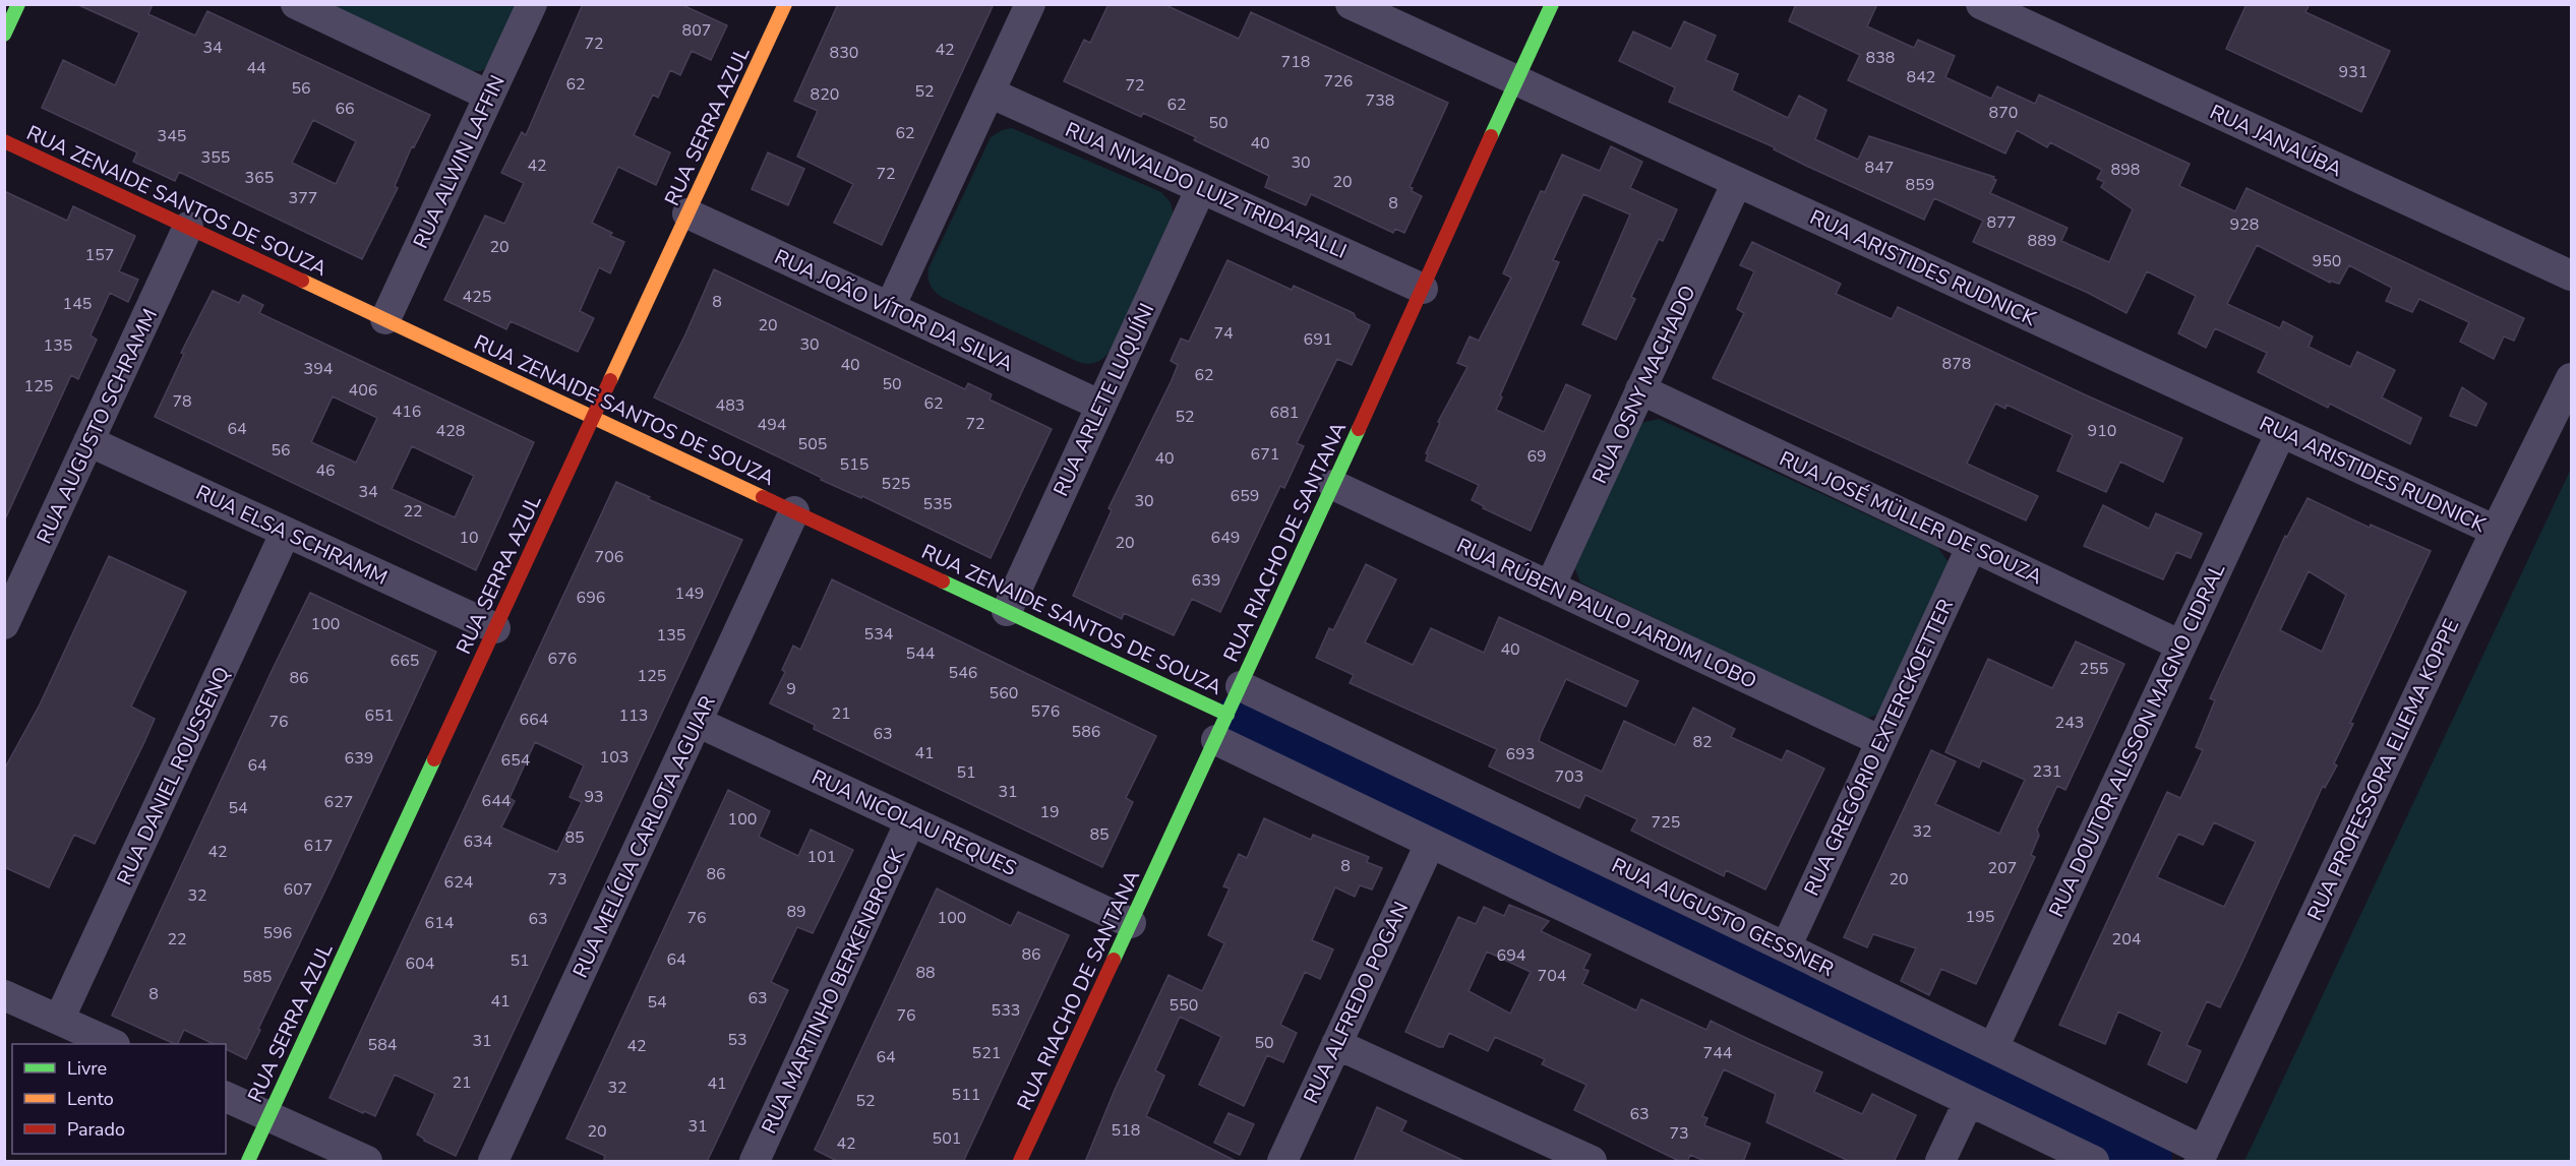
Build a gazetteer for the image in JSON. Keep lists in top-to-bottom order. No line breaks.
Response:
{"streets":{"street":["RUA SERRA AZUL","RUA JANAÚBA","RUA ALWIN LAFFIN","RUA NIVALDO LUIZ TRIDAPALLI","RUA ZENAIDE SANTOS DE SOUZA","RUA ARISTIDES RUDNICK","RUA JOÃO VÍTOR DA SILVA","RUA OSNY MACHADO","RUA ARLETE LUQUÍNI","RUA AUGUSTO SCHRAMM","RUA JOSÉ MÜLLER DE SOUZA","RUA ELSA SCHRAMM","RUA RIACHO DE SANTANA","RUA RÚBEN PAULO JARDIM LOBO","RUA DOUTOR ALISSON MAGNO CIDRAL","RUA GREGÓRIO EXTERCKOETTER","RUA PROFESSORA ELIEMA KOPPE","RUA DANIEL ROUSSENQ","RUA NICOLAU REQUES","RUA MELÍCIA CARLOTA AGUIAR","RUA AUGUSTO GESSNER","RUA MARTINHO BERKENBROCK","RUA ALFREDO POGAN"]},"crossings":[["RUA SERRA AZUL","RUA ZENAIDE SANTOS DE SOUZA"],["RUA SERRA AZUL","RUA JOÃO VÍTOR DA SILVA"],["RUA SERRA AZUL","RUA ELSA SCHRAMM"],["RUA ALWIN LAFFIN","RUA ZENAIDE SANTOS DE SOUZA"],["RUA NIVALDO LUIZ TRIDAPALLI","RUA ARLETE LUQUÍNI"],["RUA NIVALDO LUIZ TRIDAPALLI","RUA RIACHO DE SANTANA"],["RUA ZENAIDE SANTOS DE SOUZA","RUA ARLETE LUQUÍNI"],["RUA ZENAIDE SANTOS DE SOUZA","RUA AUGUSTO SCHRAMM"],["RUA ZENAIDE SANTOS DE SOUZA","RUA RIACHO DE SANTANA"],["RUA ZENAIDE SANTOS DE SOUZA","RUA MELÍCIA CARLOTA AGUIAR"],["RUA ARISTIDES RUDNICK","RUA OSNY MACHADO"],["RUA ARISTIDES RUDNICK","RUA RIACHO DE SANTANA"],["RUA ARISTIDES RUDNICK","RUA DOUTOR ALISSON MAGNO CIDRAL"],["RUA ARISTIDES RUDNICK","RUA PROFESSORA ELIEMA KOPPE"],["RUA JOÃO VÍTOR DA SILVA","RUA ARLETE LUQUÍNI"],["RUA OSNY MACHADO","RUA JOSÉ MÜLLER DE SOUZA"],["RUA OSNY MACHADO","RUA RÚBEN PAULO JARDIM LOBO"],["RUA AUGUSTO SCHRAMM","RUA ELSA SCHRAMM"],["RUA JOSÉ MÜLLER DE SOUZA","RUA DOUTOR ALISSON MAGNO CIDRAL"],["RUA JOSÉ MÜLLER DE SOUZA","RUA GREGÓRIO EXTERCKOETTER"],["RUA ELSA SCHRAMM","RUA DANIEL ROUSSENQ"],["RUA RIACHO DE SANTANA","RUA RÚBEN PAULO JARDIM LOBO"],["RUA RIACHO DE SANTANA","RUA NICOLAU REQUES"],["RUA RIACHO DE SANTANA","RUA AUGUSTO GESSNER"],["RUA RÚBEN PAULO JARDIM LOBO","RUA GREGÓRIO EXTERCKOETTER"],["RUA DOUTOR ALISSON MAGNO CIDRAL","RUA AUGUSTO GESSNER"],["RUA GREGÓRIO EXTERCKOETTER","RUA AUGUSTO GESSNER"],["RUA PROFESSORA ELIEMA KOPPE","RUA AUGUSTO GESSNER"],["RUA NICOLAU REQUES","RUA MELÍCIA CARLOTA AGUIAR"],["RUA NICOLAU REQUES","RUA MARTINHO BERKENBROCK"]],"house_numbers":["807","72","34","42","830","838","718","44","931","842","726","62","72","56","52","820","738","62","66","870","50","62","345","40","355","30","42","847","898","72","365","20","859","377","8","877","928","889","20","157","950","425","8","145","20","74","691","30","135","878","40","394","62","50","125","406","78","62","483","416","681","52","72","494","64","428","910","505","56","671","69","40","515","46","525","34","659","30","535","22","10","649","20","706","639","149","696","100","534","135","40","544","676","665","255","546","125","86","9","560","576","21","651","113","664","76","243","586","63","82","41","693","103","639","654","64","231","51","703","31","93","644","627","54","19","100","725","32","85","85","634","617","42","101","8","207","86","73","20","624","607","32","89","195","76","100","63","614","596","22","204","86","694","64","51","604","88","704","585","8","63","41","54","550","533","76","53","31","50","584","42","521","744","64","21","41","32","511","52","63","31","518","20","73","501","42"],"legend":["Livre","Lento","Parado"]}
